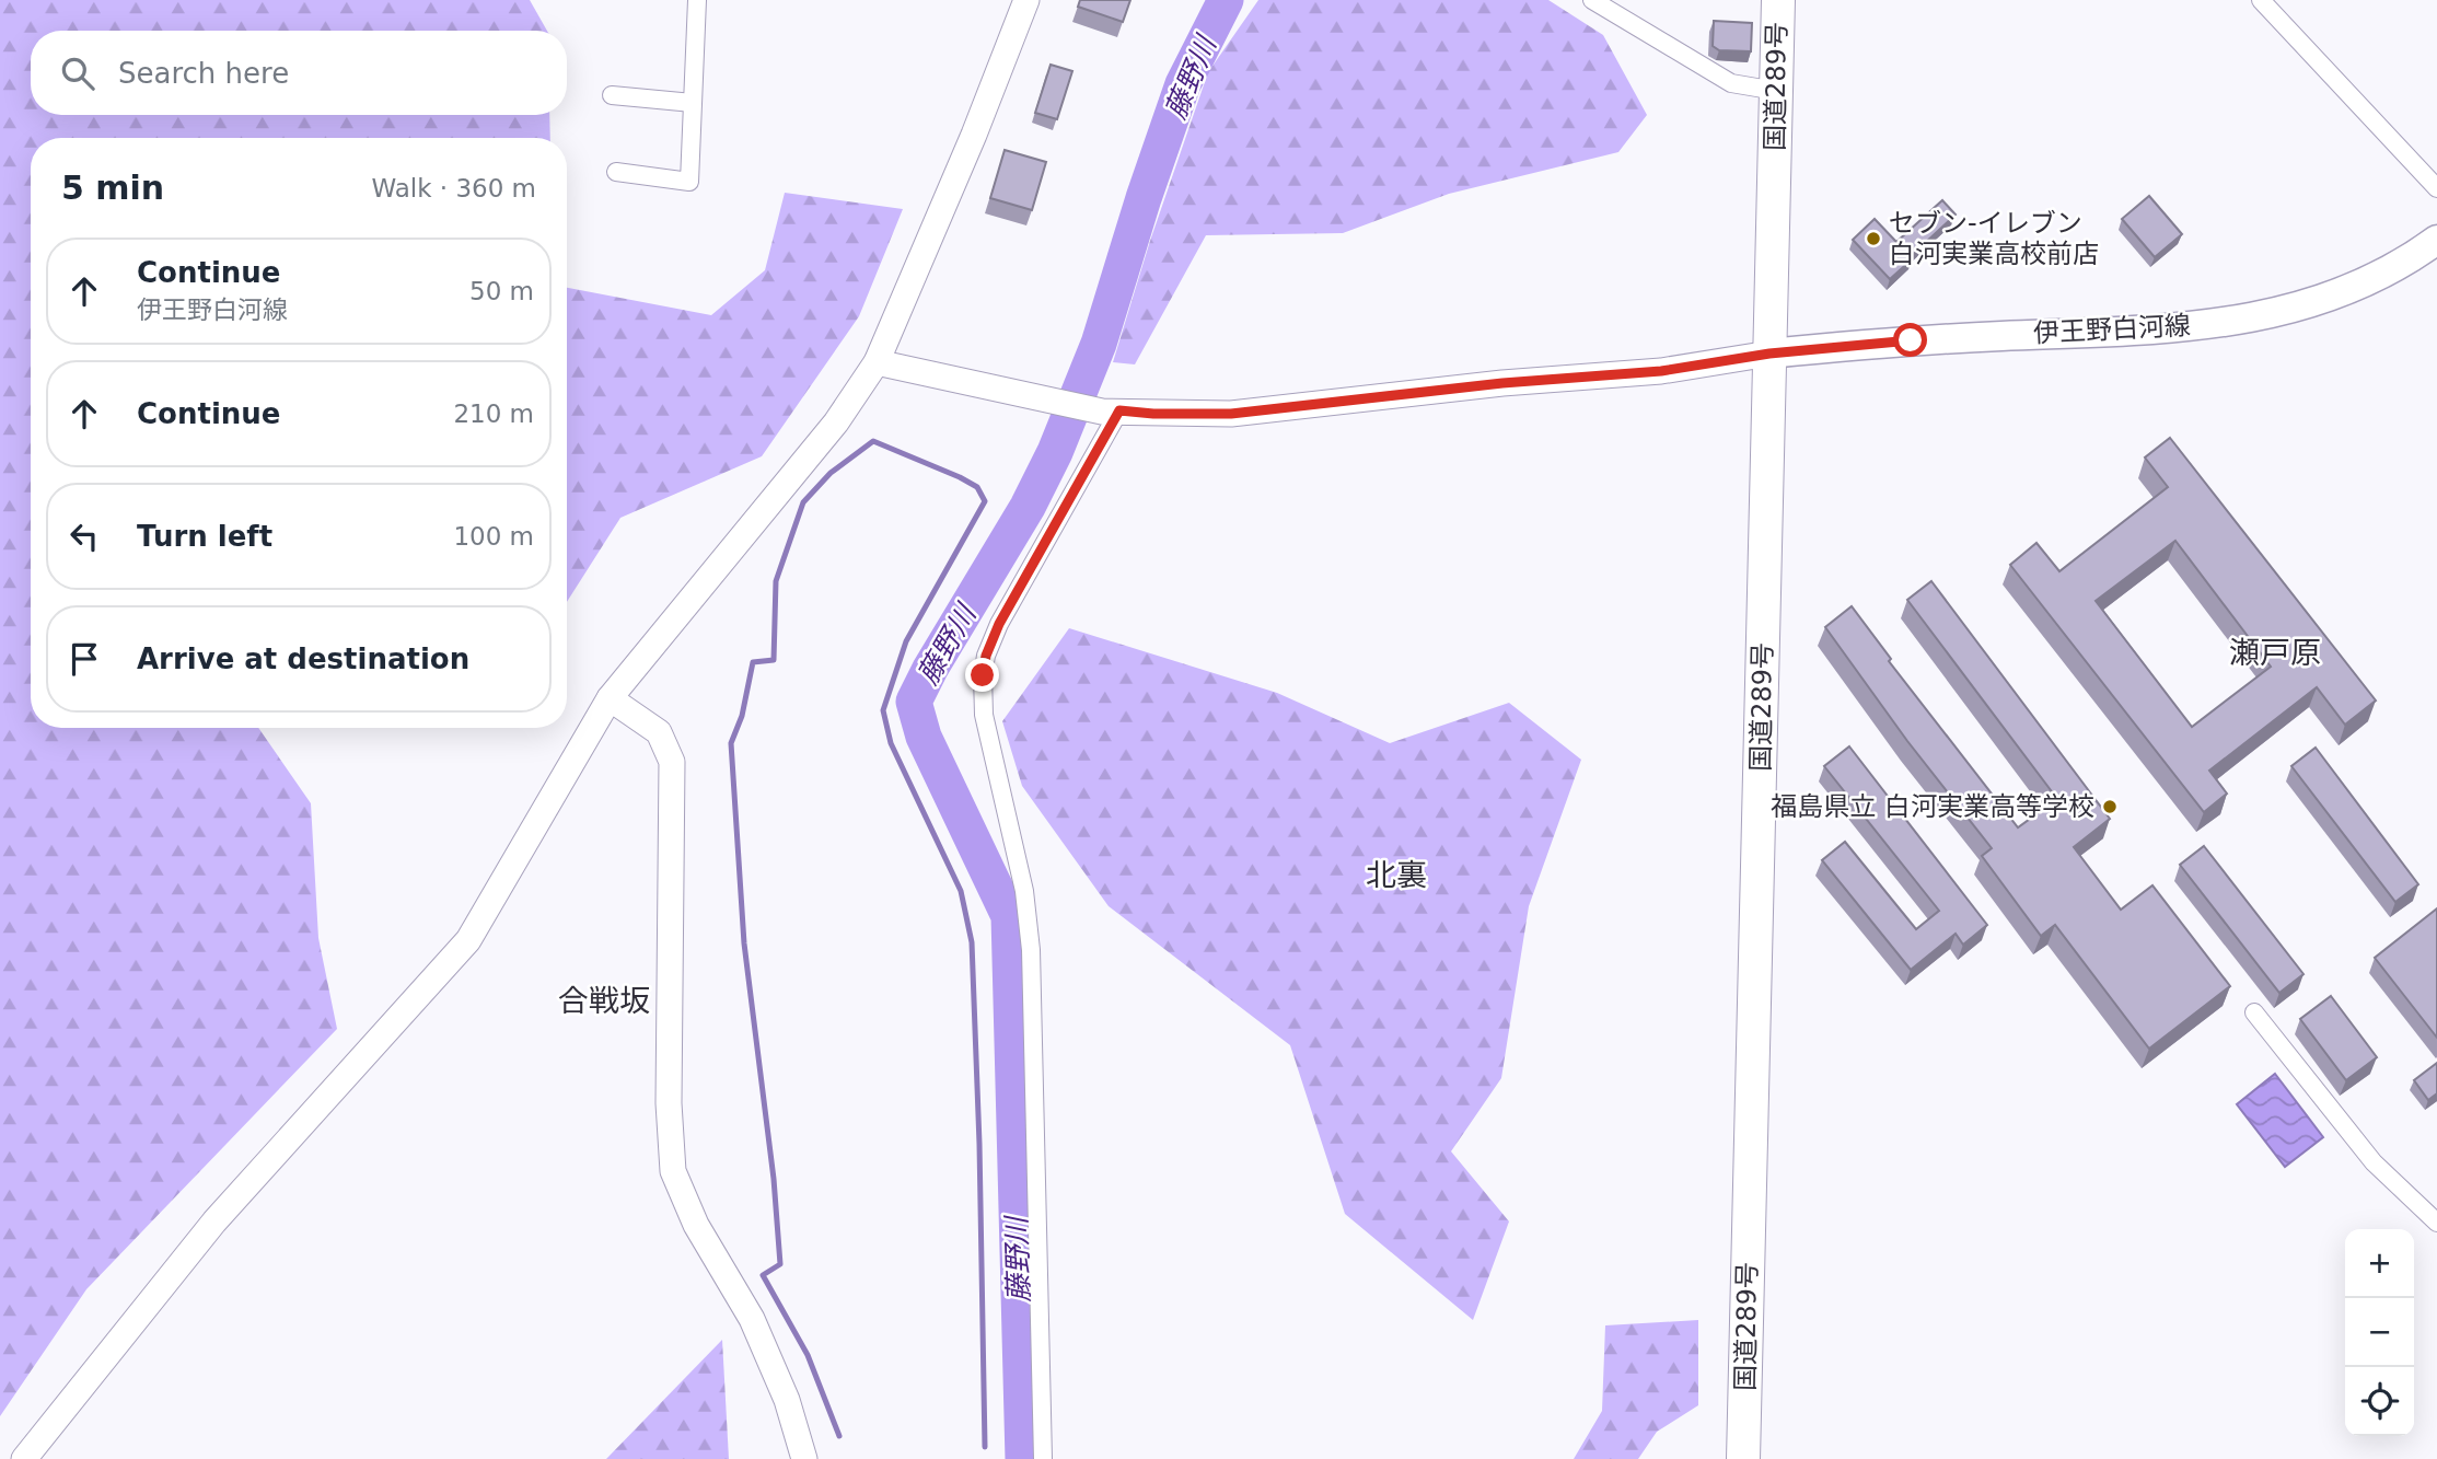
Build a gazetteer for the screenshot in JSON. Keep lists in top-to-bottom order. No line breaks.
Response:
{"streets":{"highway":["国道289号"],"main road":["伊王野白河線"]},"crossings":[["国道289号","伊王野白河線"]],"districts":["瀬戸原","北裏","合戦坂"],"water":["藤野川"],"places":["セブン-イレブン 白河実業高校前店","福島県立 白河実業高等学校"],"page":{"search":"Search here","heading":["5 min","Walk · 360 m"],"list":[["Continue","伊王野白河線","50 m"],["Continue","210 m"],["Turn left","100 m"],"Arrive at destination"],"map_buttons":["+","−"]}}
